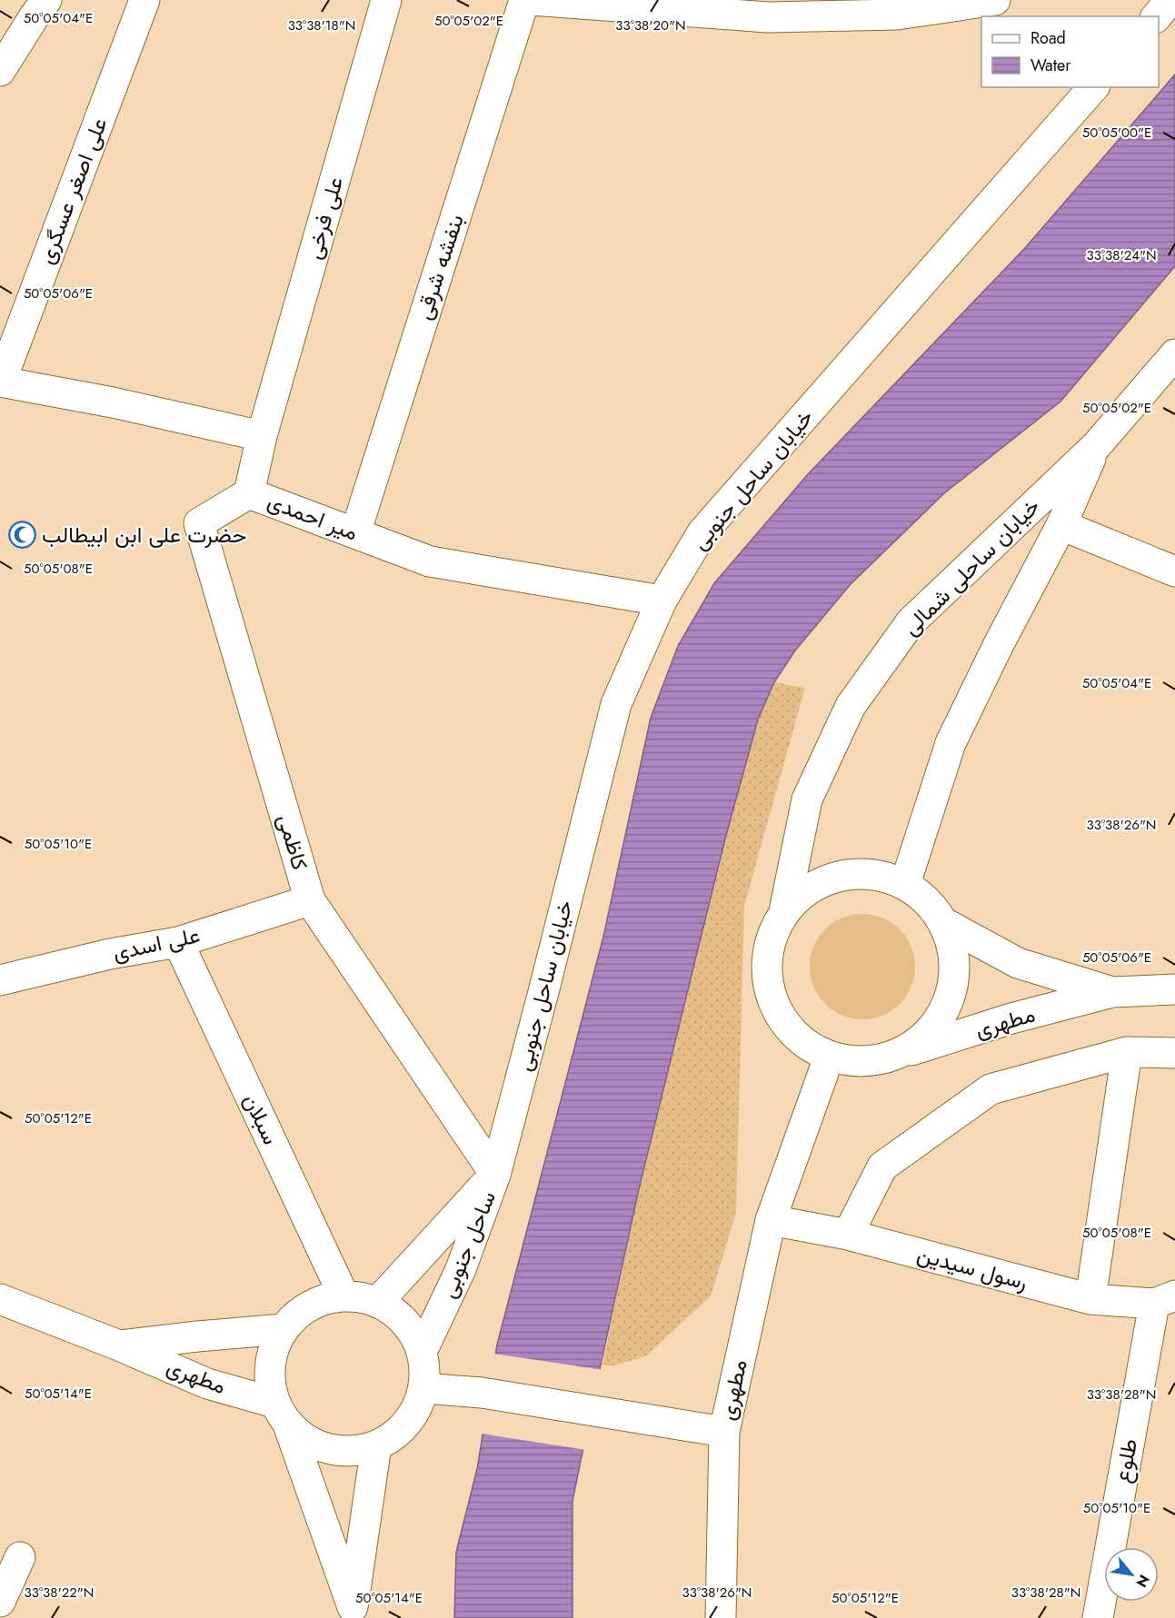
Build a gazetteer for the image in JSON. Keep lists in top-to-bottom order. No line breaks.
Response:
{"streets":{"street":["علی اصغر عسگری","علی فرخی","بنفشه شرقی","خیابان ساحل جنوبی","میر احمدی","خیابان ساحلی شمالی","کاظمی","علی اسدی","مطهری","سبلان","ساحل جنوبی","رسول سیدین","طلوع"]},"crossings":[["علی فرخی","میر احمدی"],["بنفشه شرقی","میر احمدی"],["خیابان ساحل جنوبی","میر احمدی"],["خیابان ساحل جنوبی","کاظمی"],["خیابان ساحل جنوبی","ساحل جنوبی"],["میر احمدی","کاظمی"],["خیابان ساحلی شمالی","مطهری"],["کاظمی","علی اسدی"],["کاظمی","ساحل جنوبی"],["علی اسدی","سبلان"],["مطهری","سبلان"],["مطهری","ساحل جنوبی"],["مطهری","رسول سیدین"],["سبلان","ساحل جنوبی"],["رسول سیدین","طلوع"]],"places":{"mosque":["حضرت علی ابن ابیطالب"]},"legend":["Road","Water"],"north":"bottom right","coordinates":["50°05'04\"E","50°05'02\"E","33°38'18\"N","33°38'20\"N","50°05'00\"E","33°38'24\"N","50°05'06\"E","50°05'08\"E","33°38'26\"N","50°05'10\"E","50°05'12\"E","50°05'14\"E","33°38'28\"N","33°38'22\"N"]}
